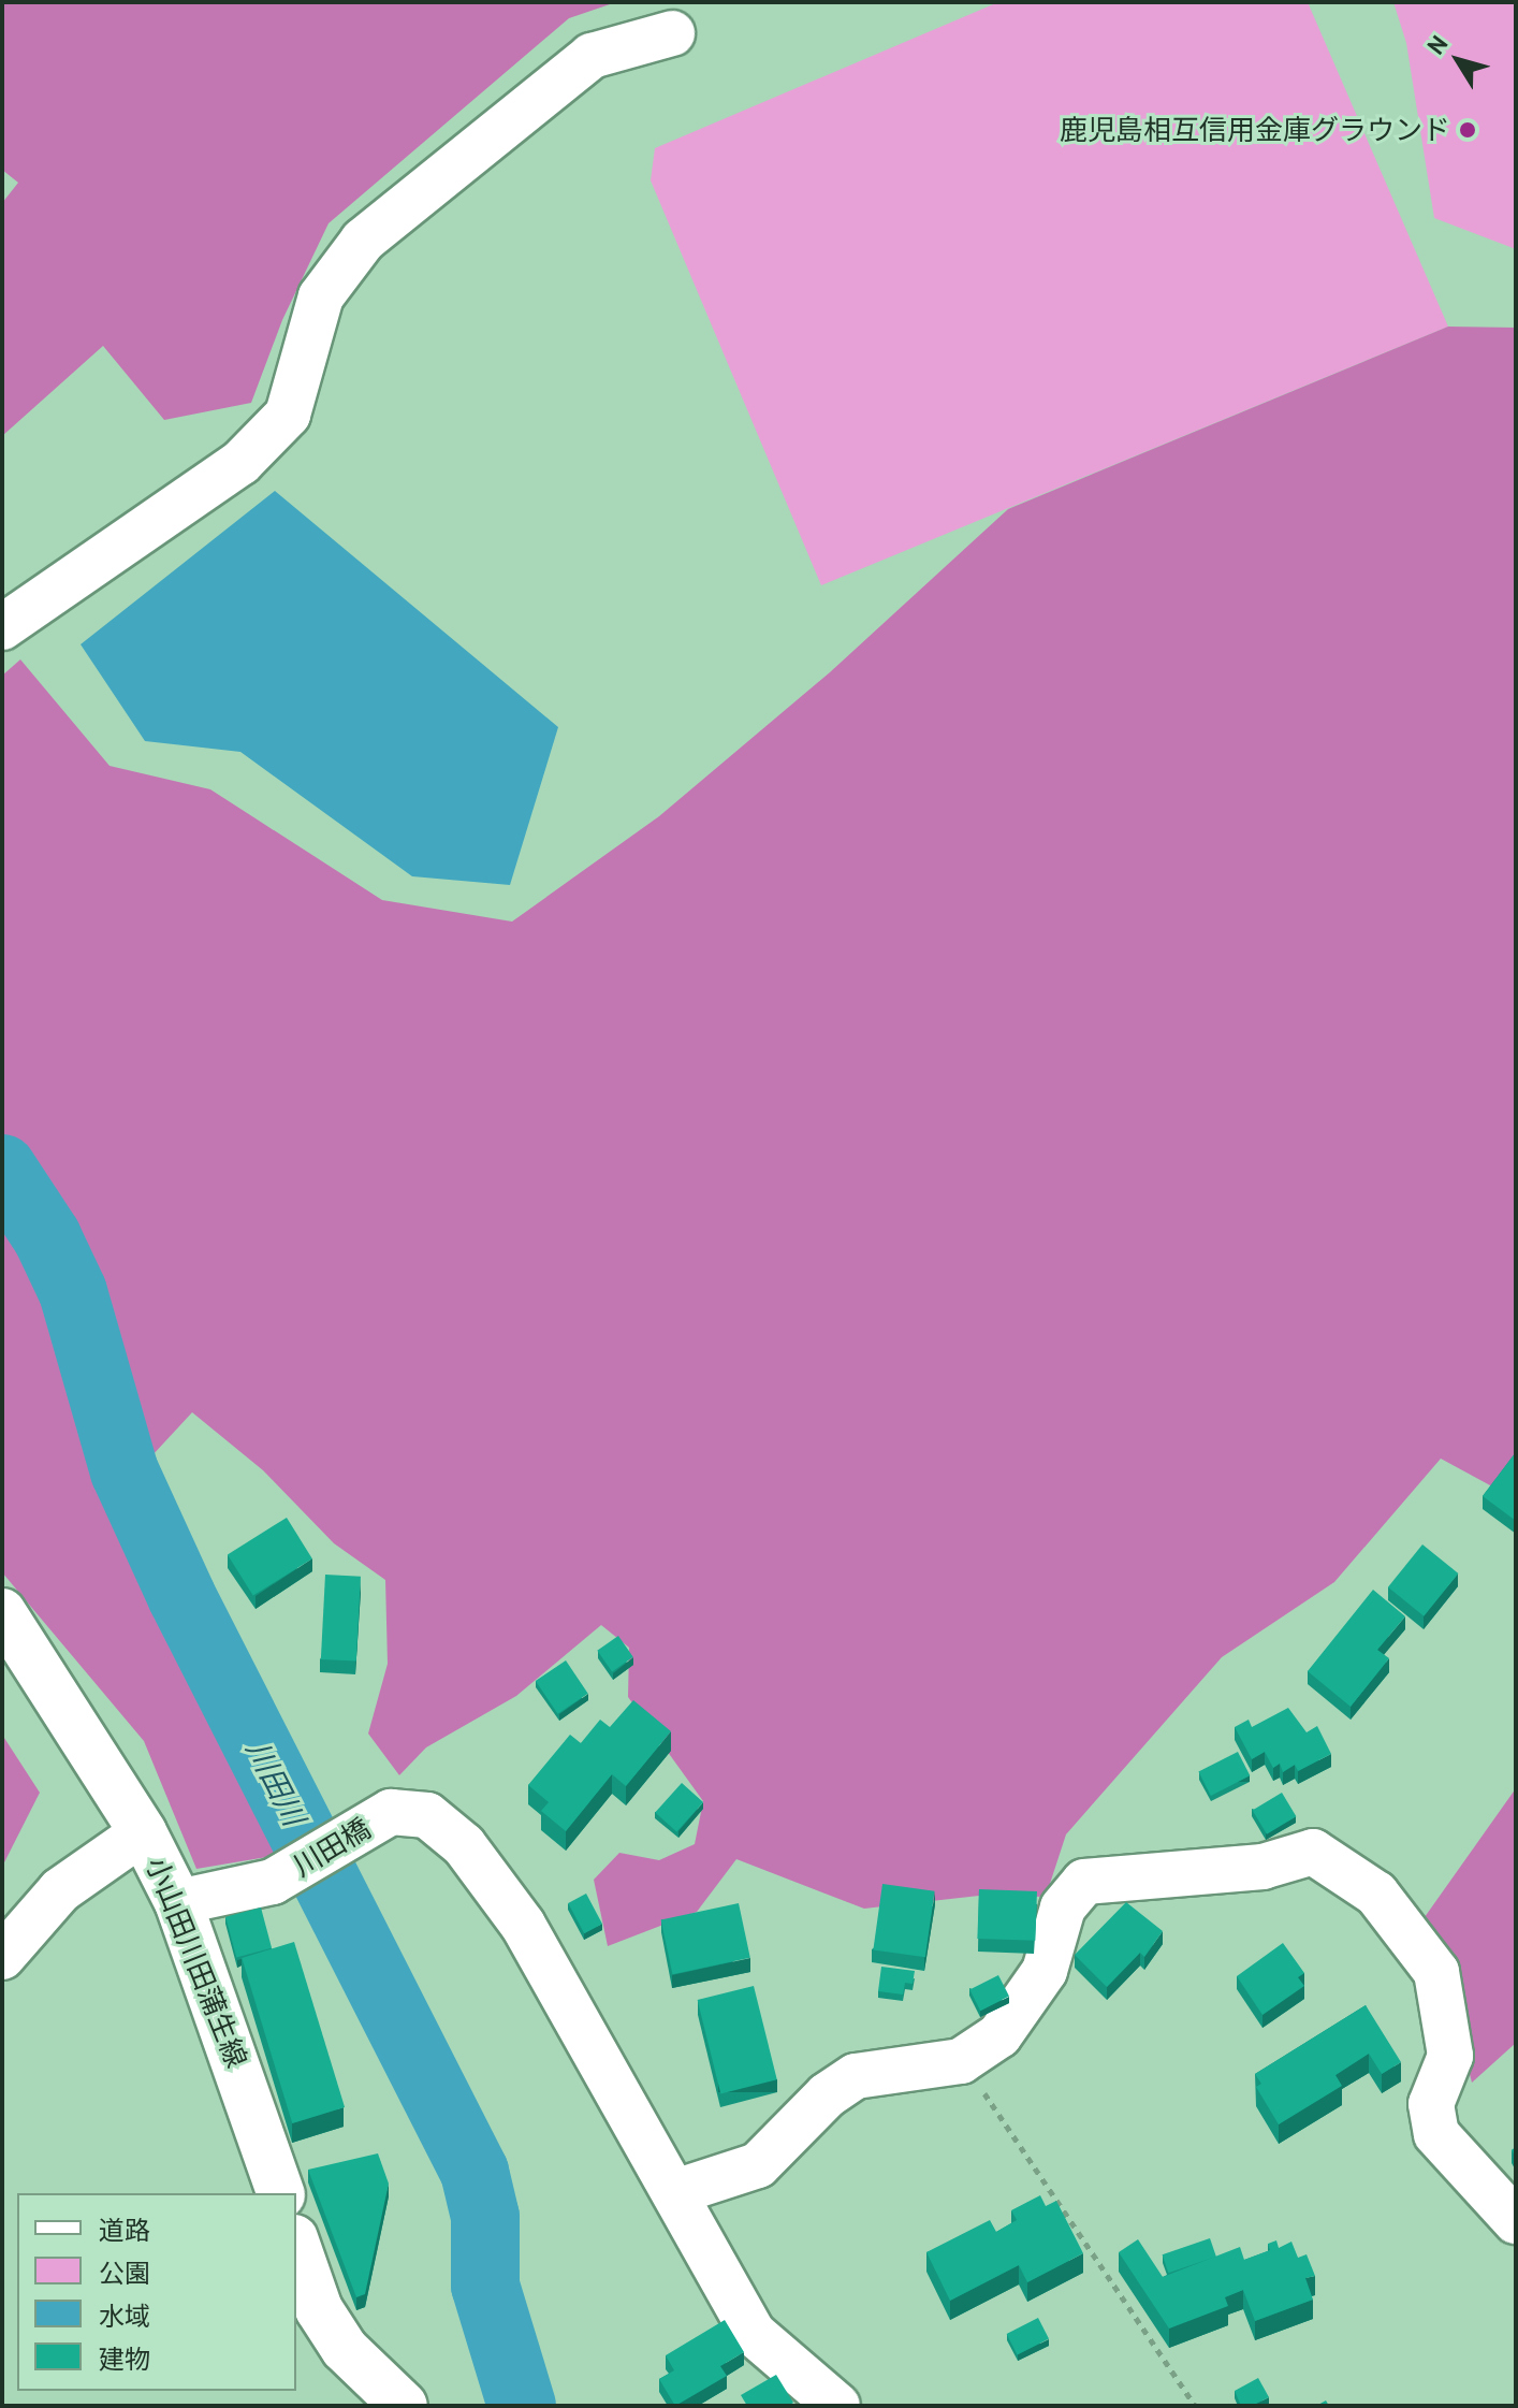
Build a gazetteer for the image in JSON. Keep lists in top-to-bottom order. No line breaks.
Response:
{"streets":{"main road":["小山田川田蒲生線"],"street":["川田橋"]},"crossings":[["川田橋","小山田川田蒲生線"]],"water":["川田川"],"places":["鹿児島相互信用金庫グラウンド"],"legend":["道路","公園","水域","建物"],"north":"top left"}
